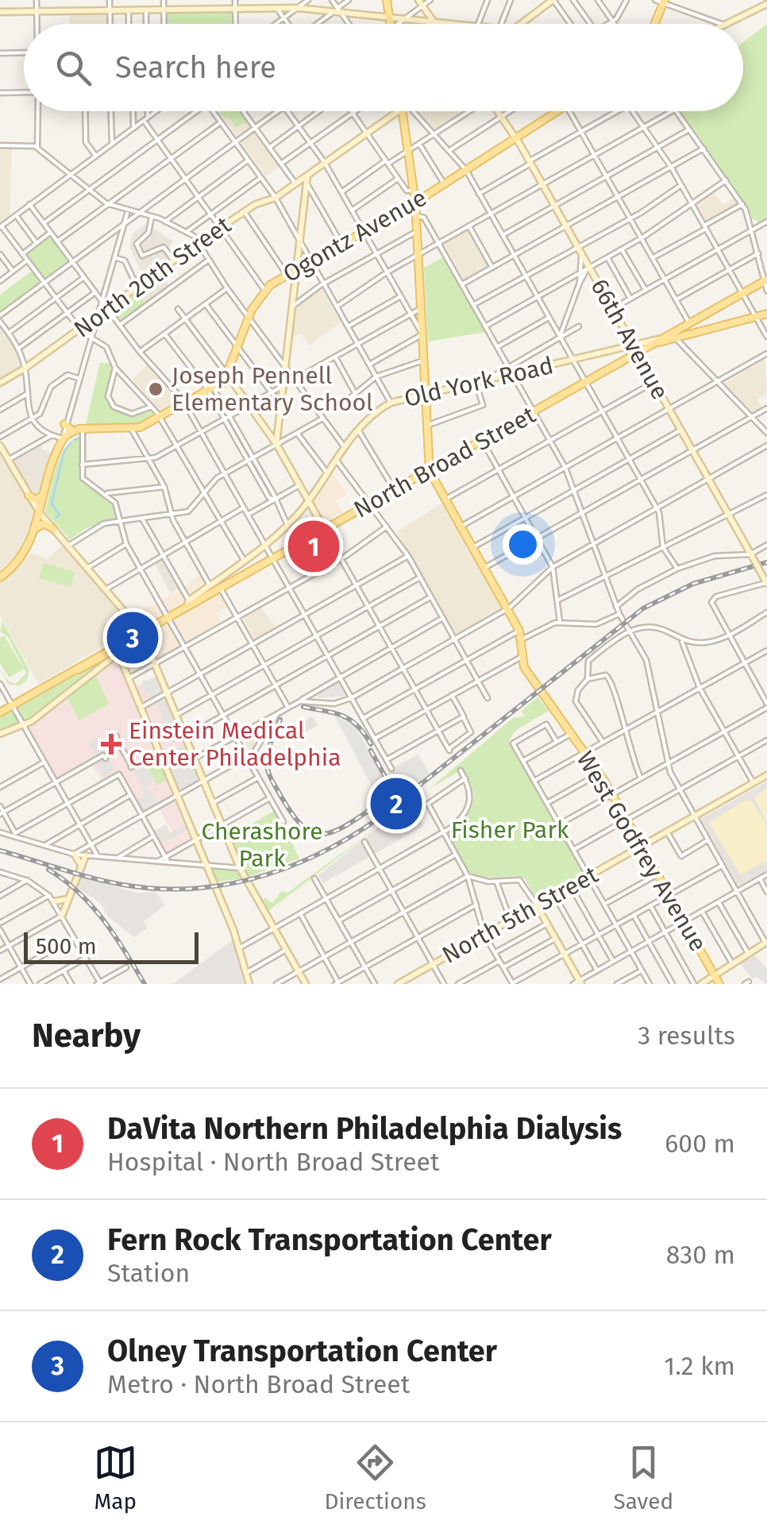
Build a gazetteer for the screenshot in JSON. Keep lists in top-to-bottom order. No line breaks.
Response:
{"streets":{"main road":["Ogontz Avenue","North Broad Street","West Godfrey Avenue"],"street":["North 20th Street","66th Avenue","Old York Road","North 5th Street"]},"crossings":[["Ogontz Avenue","66th Avenue"],["66th Avenue","Old York Road"],["66th Avenue","North Broad Street"],["Old York Road","North Broad Street"],["West Godfrey Avenue","North 5th Street"]],"parks":["Fisher Park","Cherashore Park"],"places":{"other":["Joseph Pennell Elementary School"],"health":["Einstein Medical Center Philadelphia"]},"scale_bar":"500 m","page":{"search":"Search here","pins":["1","3","2"],"scale":"500 m","heading":["Nearby","3 results"],"list":[{"mark":"1","name":"DaVita Northern Philadelphia Dialysis","note":"Hospital · North Broad Street","value":"600 m"},{"mark":"2","name":"Fern Rock Transportation Center","note":"Station","value":"830 m"},{"mark":"3","name":"Olney Transportation Center","note":"Metro · North Broad Street","value":"1.2 km"}],"nav":["Map","Directions","Saved"]}}
